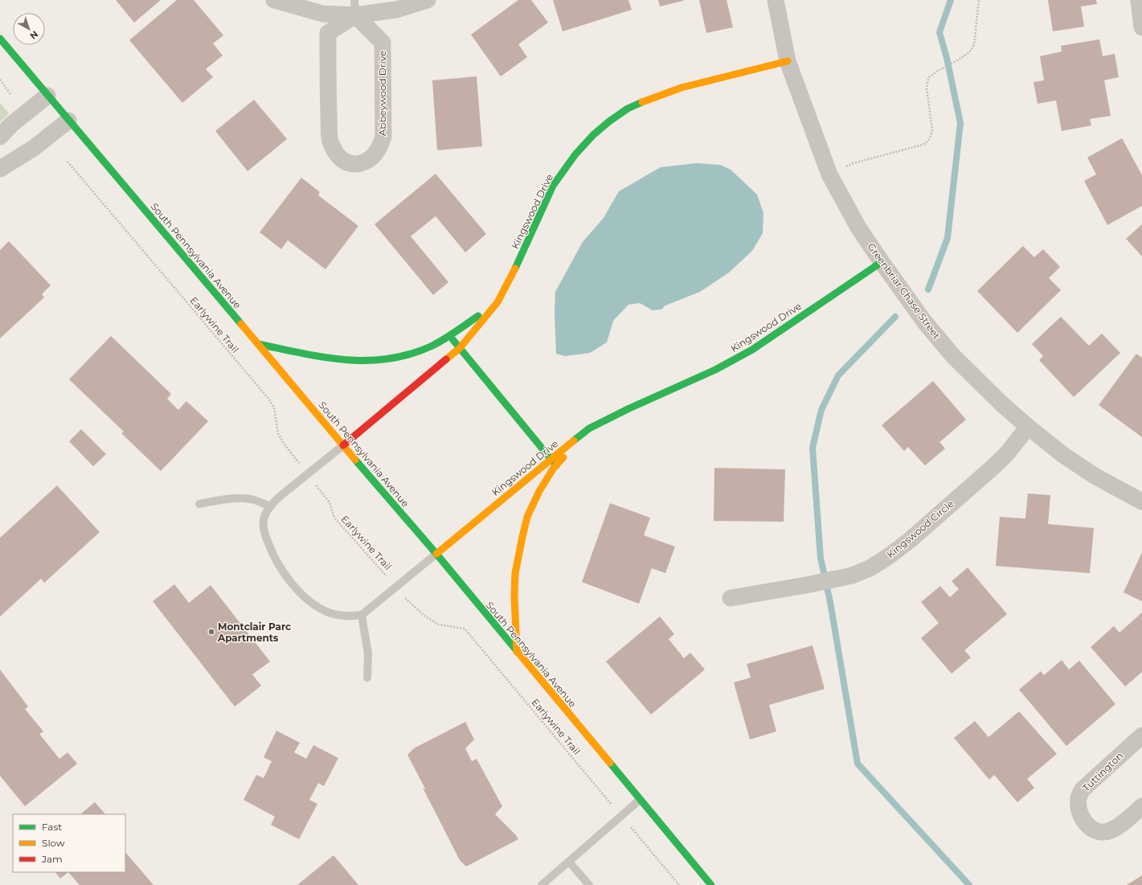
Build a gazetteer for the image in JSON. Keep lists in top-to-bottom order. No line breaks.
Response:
{"streets":{"main road":["Kingswood Drive","South Pennsylvania Avenue"],"street":["Abbeywood Drive","Greenbriar Chase Street","Kingswood Circle","Tuttington"],"path":["Earlywine Trail"]},"crossings":[["Kingswood Drive","South Pennsylvania Avenue"],["Kingswood Drive","Greenbriar Chase Street"],["Greenbriar Chase Street","Kingswood Circle"]],"places":["Montclair Parc Apartments"],"legend":["Fast","Slow","Jam"],"north":"bottom right"}
